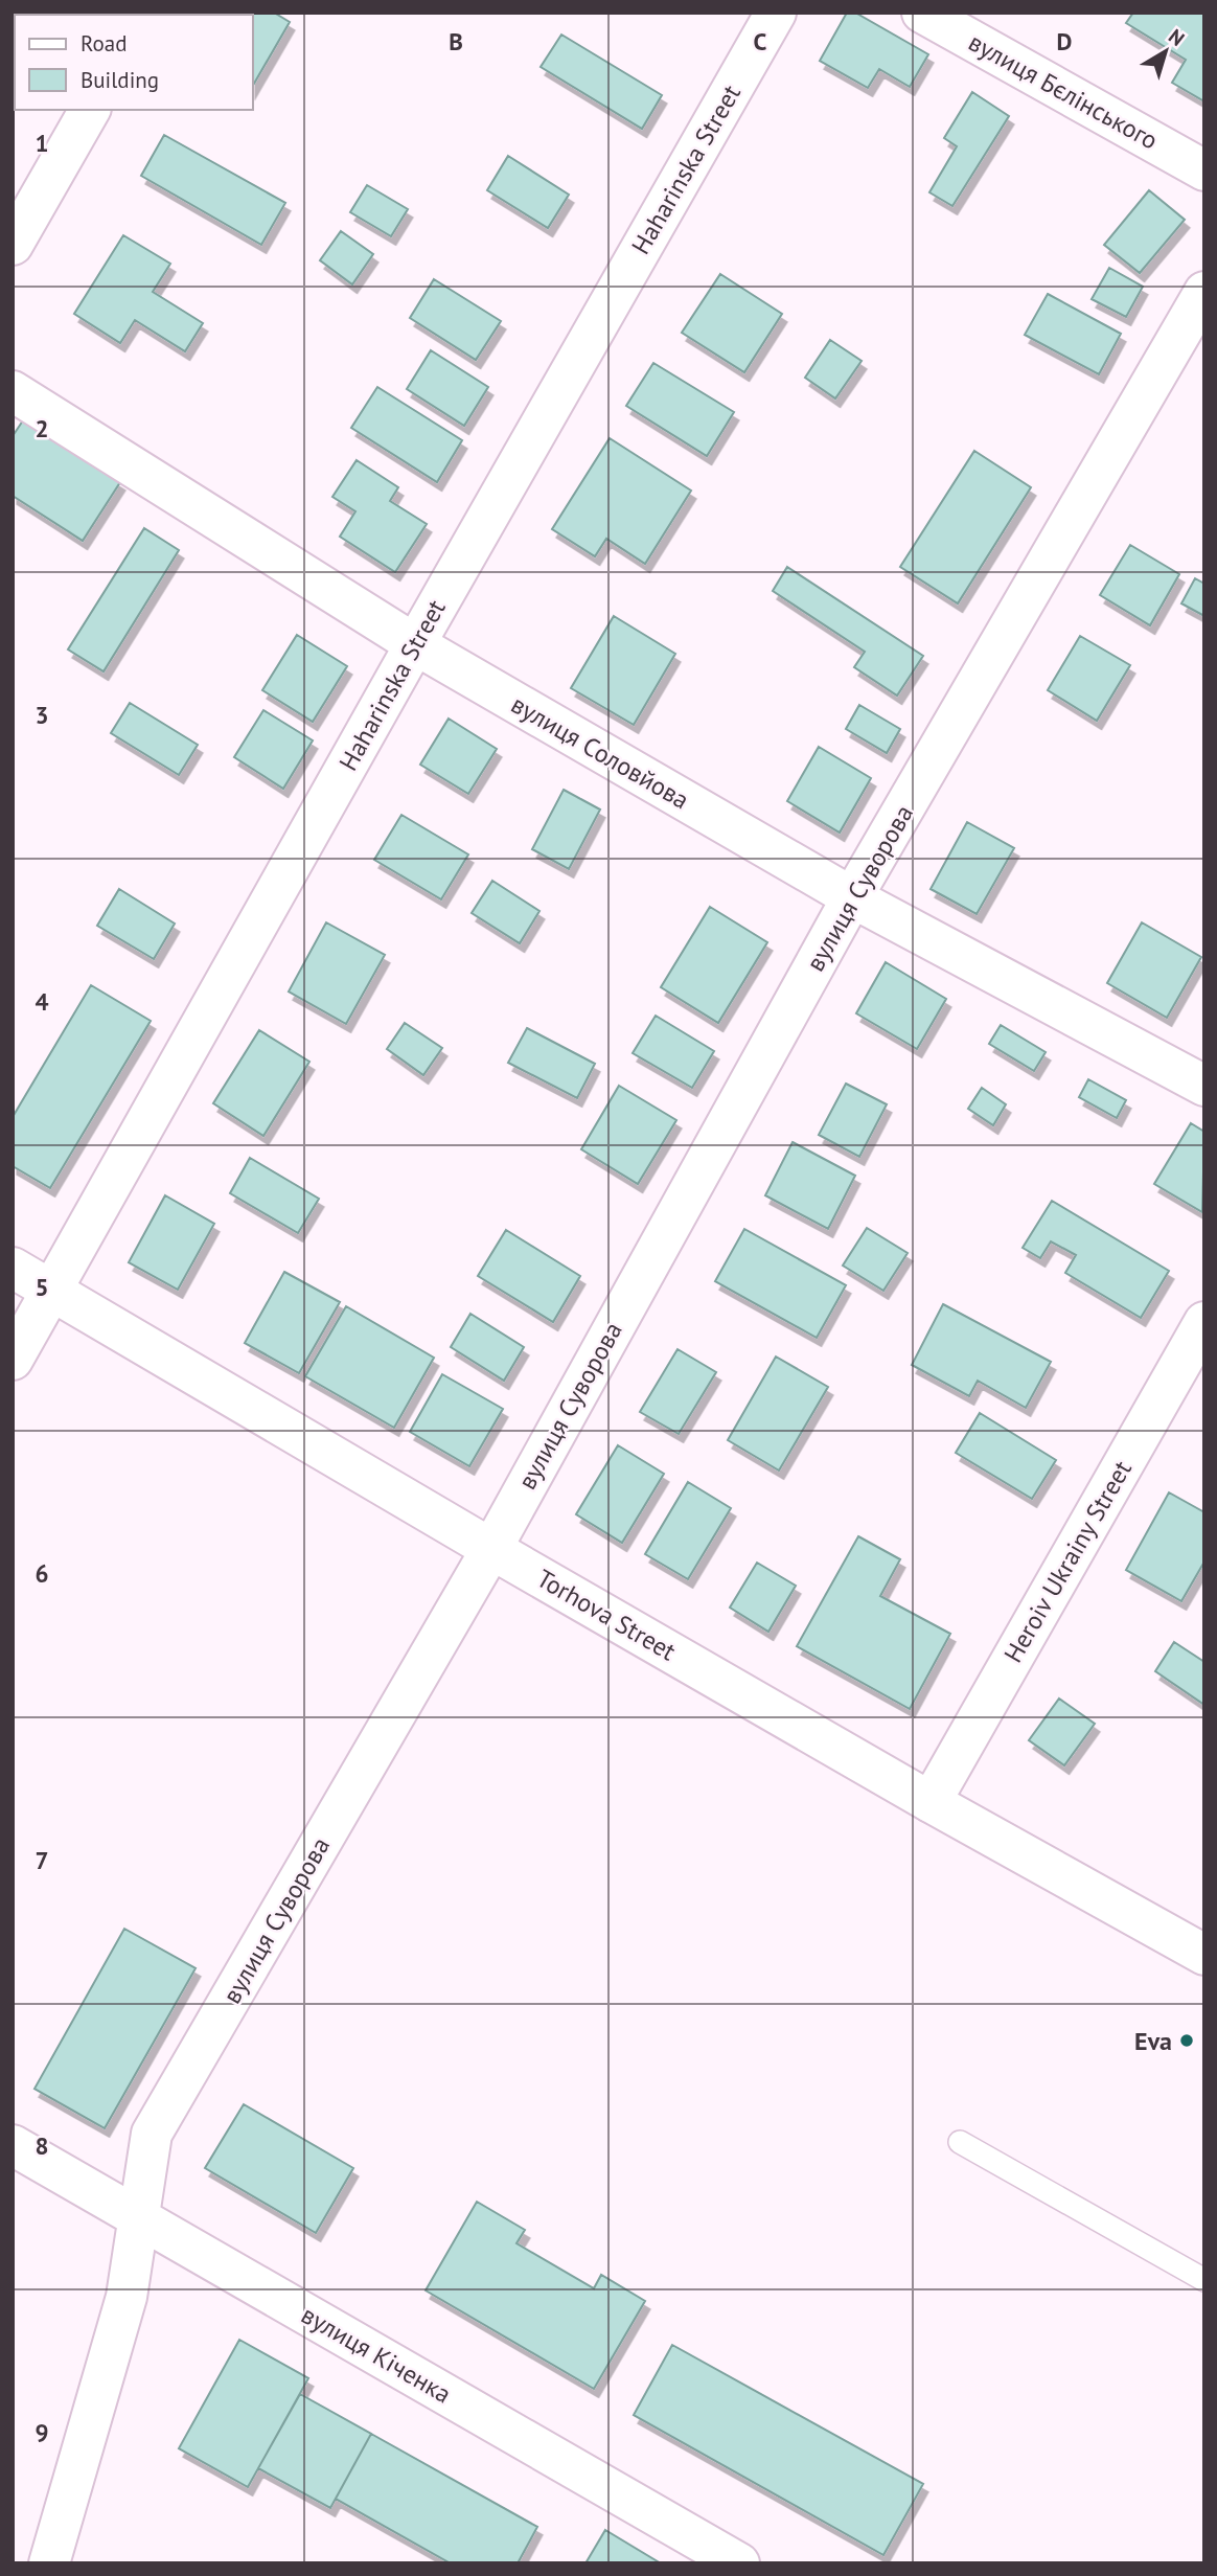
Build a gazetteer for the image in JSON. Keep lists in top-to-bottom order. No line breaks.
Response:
{"streets":{"street":["вулиця Бєлінського","Haharinska Street","вулиця Соловйова","вулиця Суворова","Heroiv Ukrainy Street","Torhova Street","вулиця Кіченка"]},"crossings":[["Haharinska Street","вулиця Соловйова"],["Haharinska Street","Torhova Street"],["вулиця Соловйова","вулиця Суворова"],["вулиця Суворова","Torhova Street"],["вулиця Суворова","вулиця Кіченка"],["Heroiv Ukrainy Street","Torhova Street"]],"places":["Eva"],"legend":["Road","Building"],"north":"top right","grid":{"columns":["B","C","D"],"rows":["1","2","3","4","5","6","7","8","9"]}}
